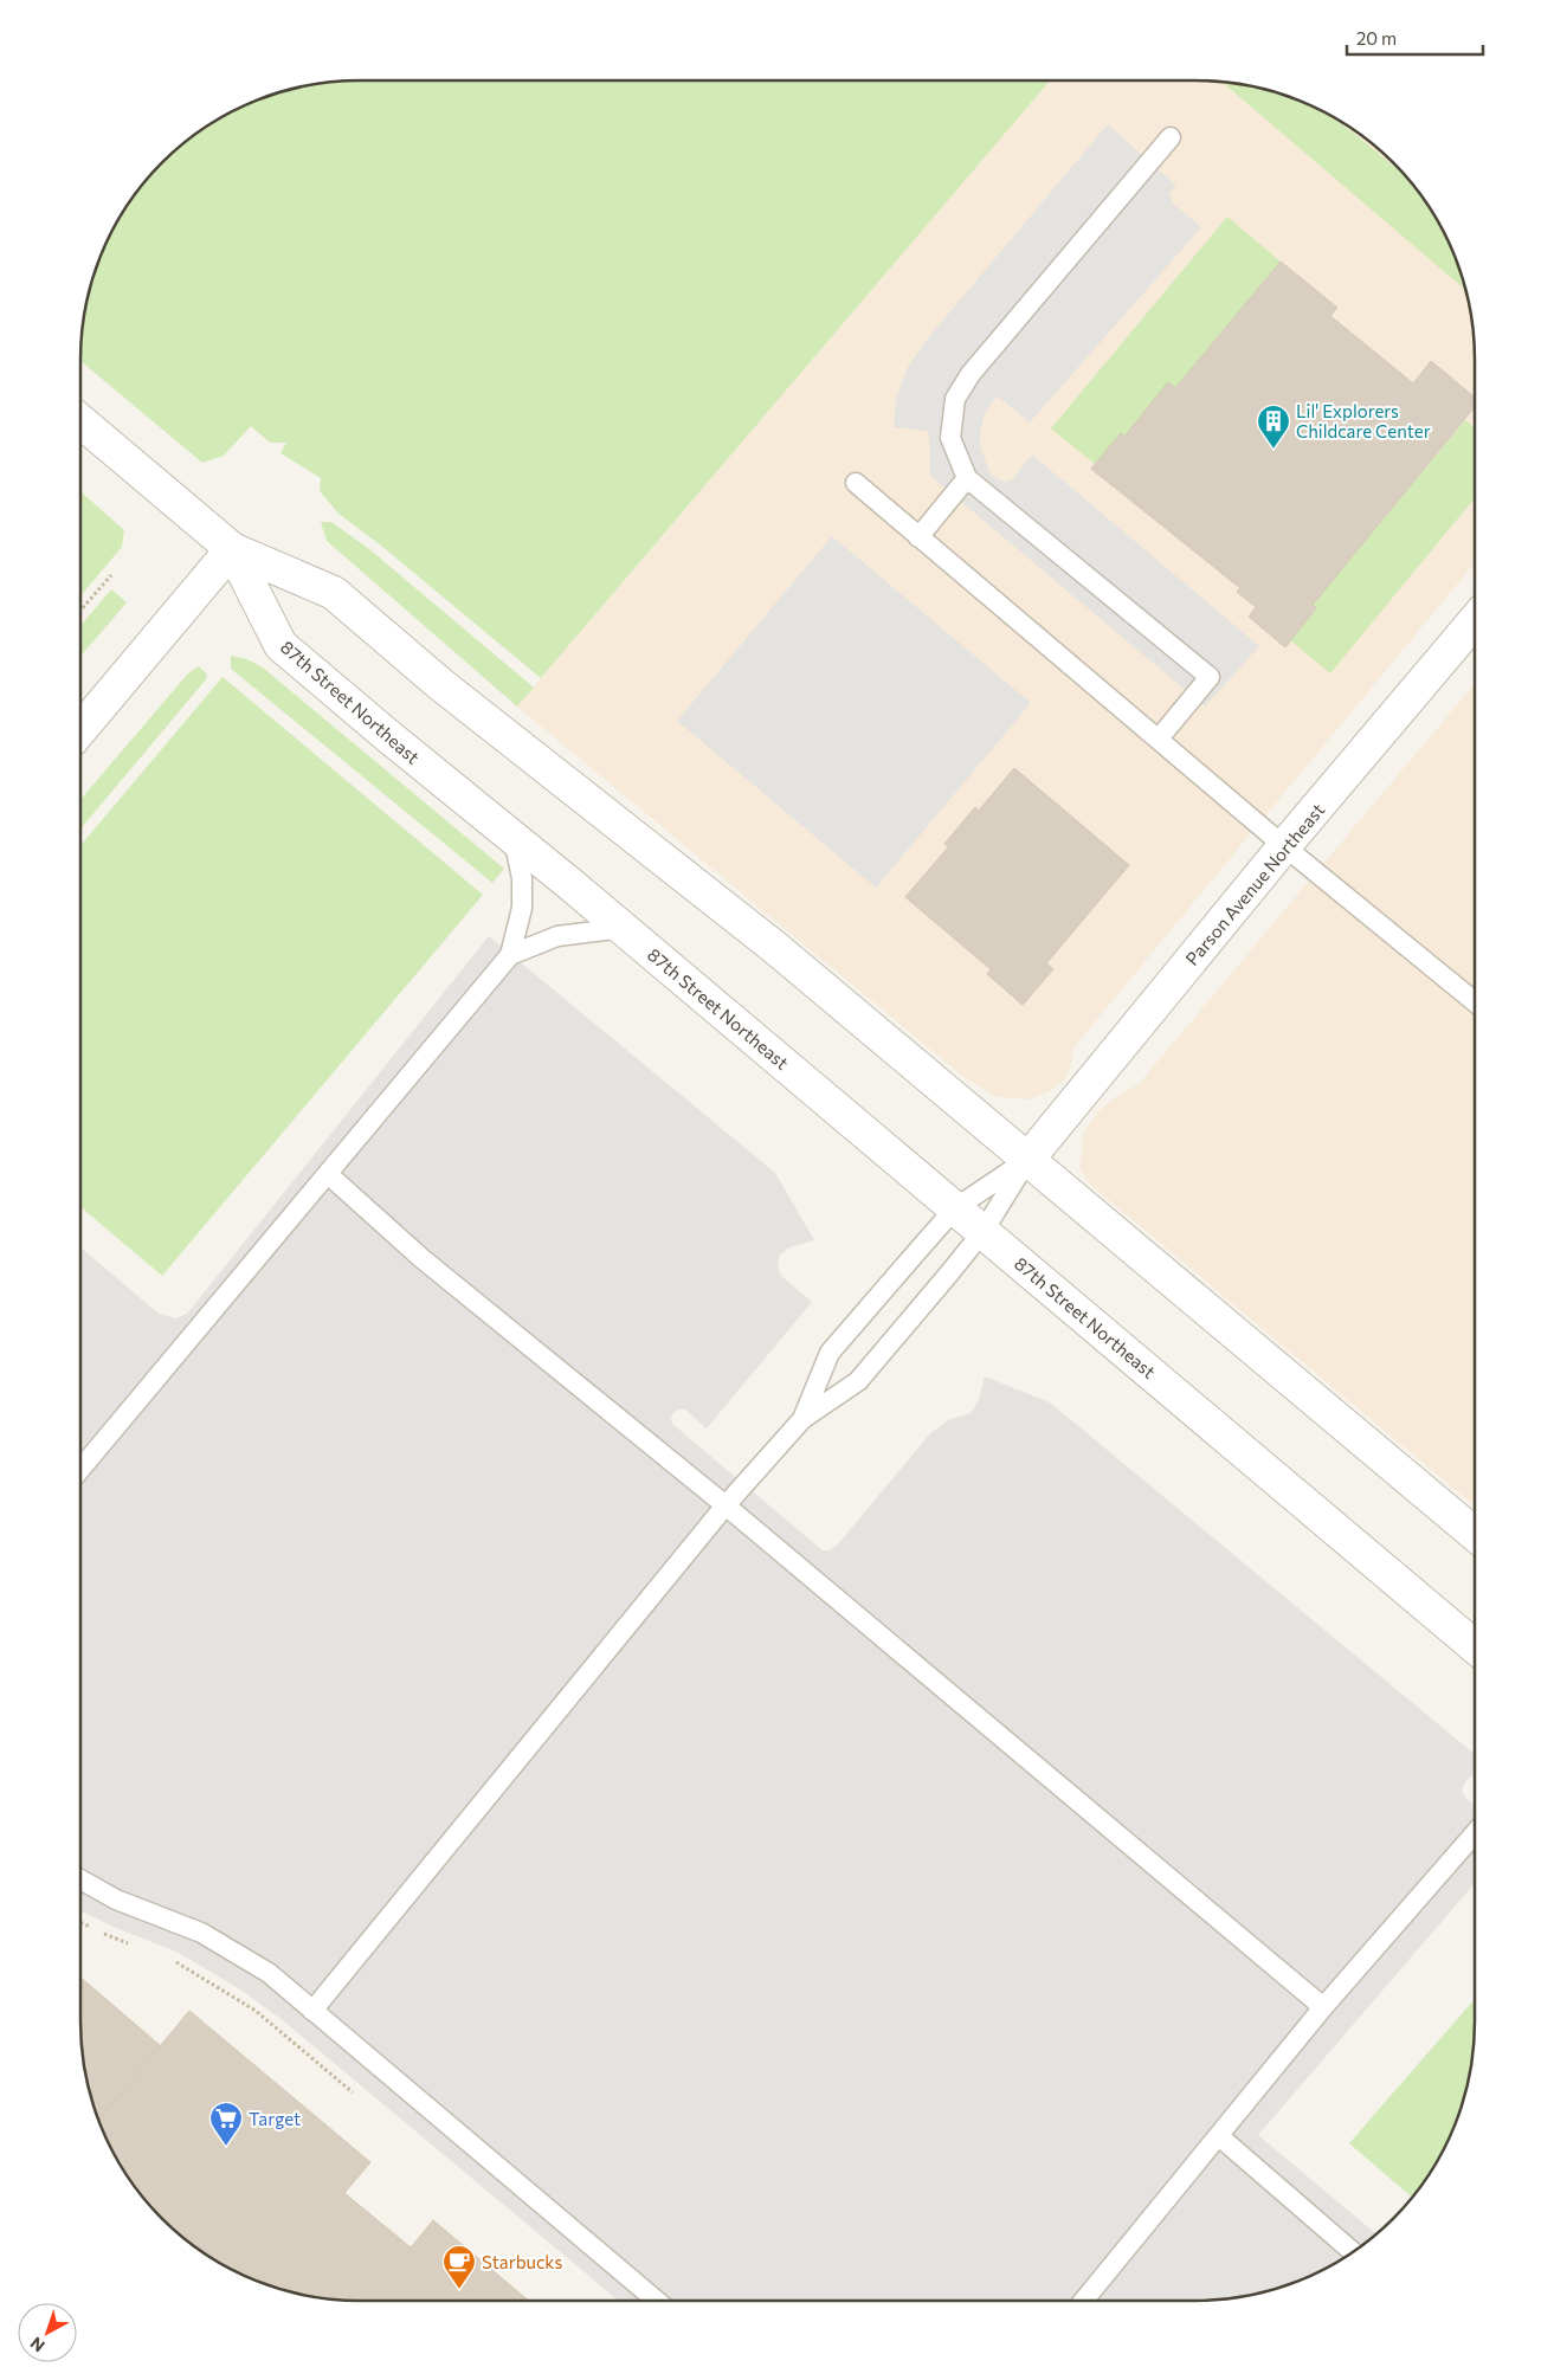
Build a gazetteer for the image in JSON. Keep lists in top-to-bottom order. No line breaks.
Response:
{"streets":{"street":["87th Street Northeast","Parson Avenue Northeast"]},"places":{"building":["Lil' Explorers Childcare Center"],"supermarket":["Target"],"cafe":["Starbucks"]},"scale_bar":"20 m","north":"bottom left"}
